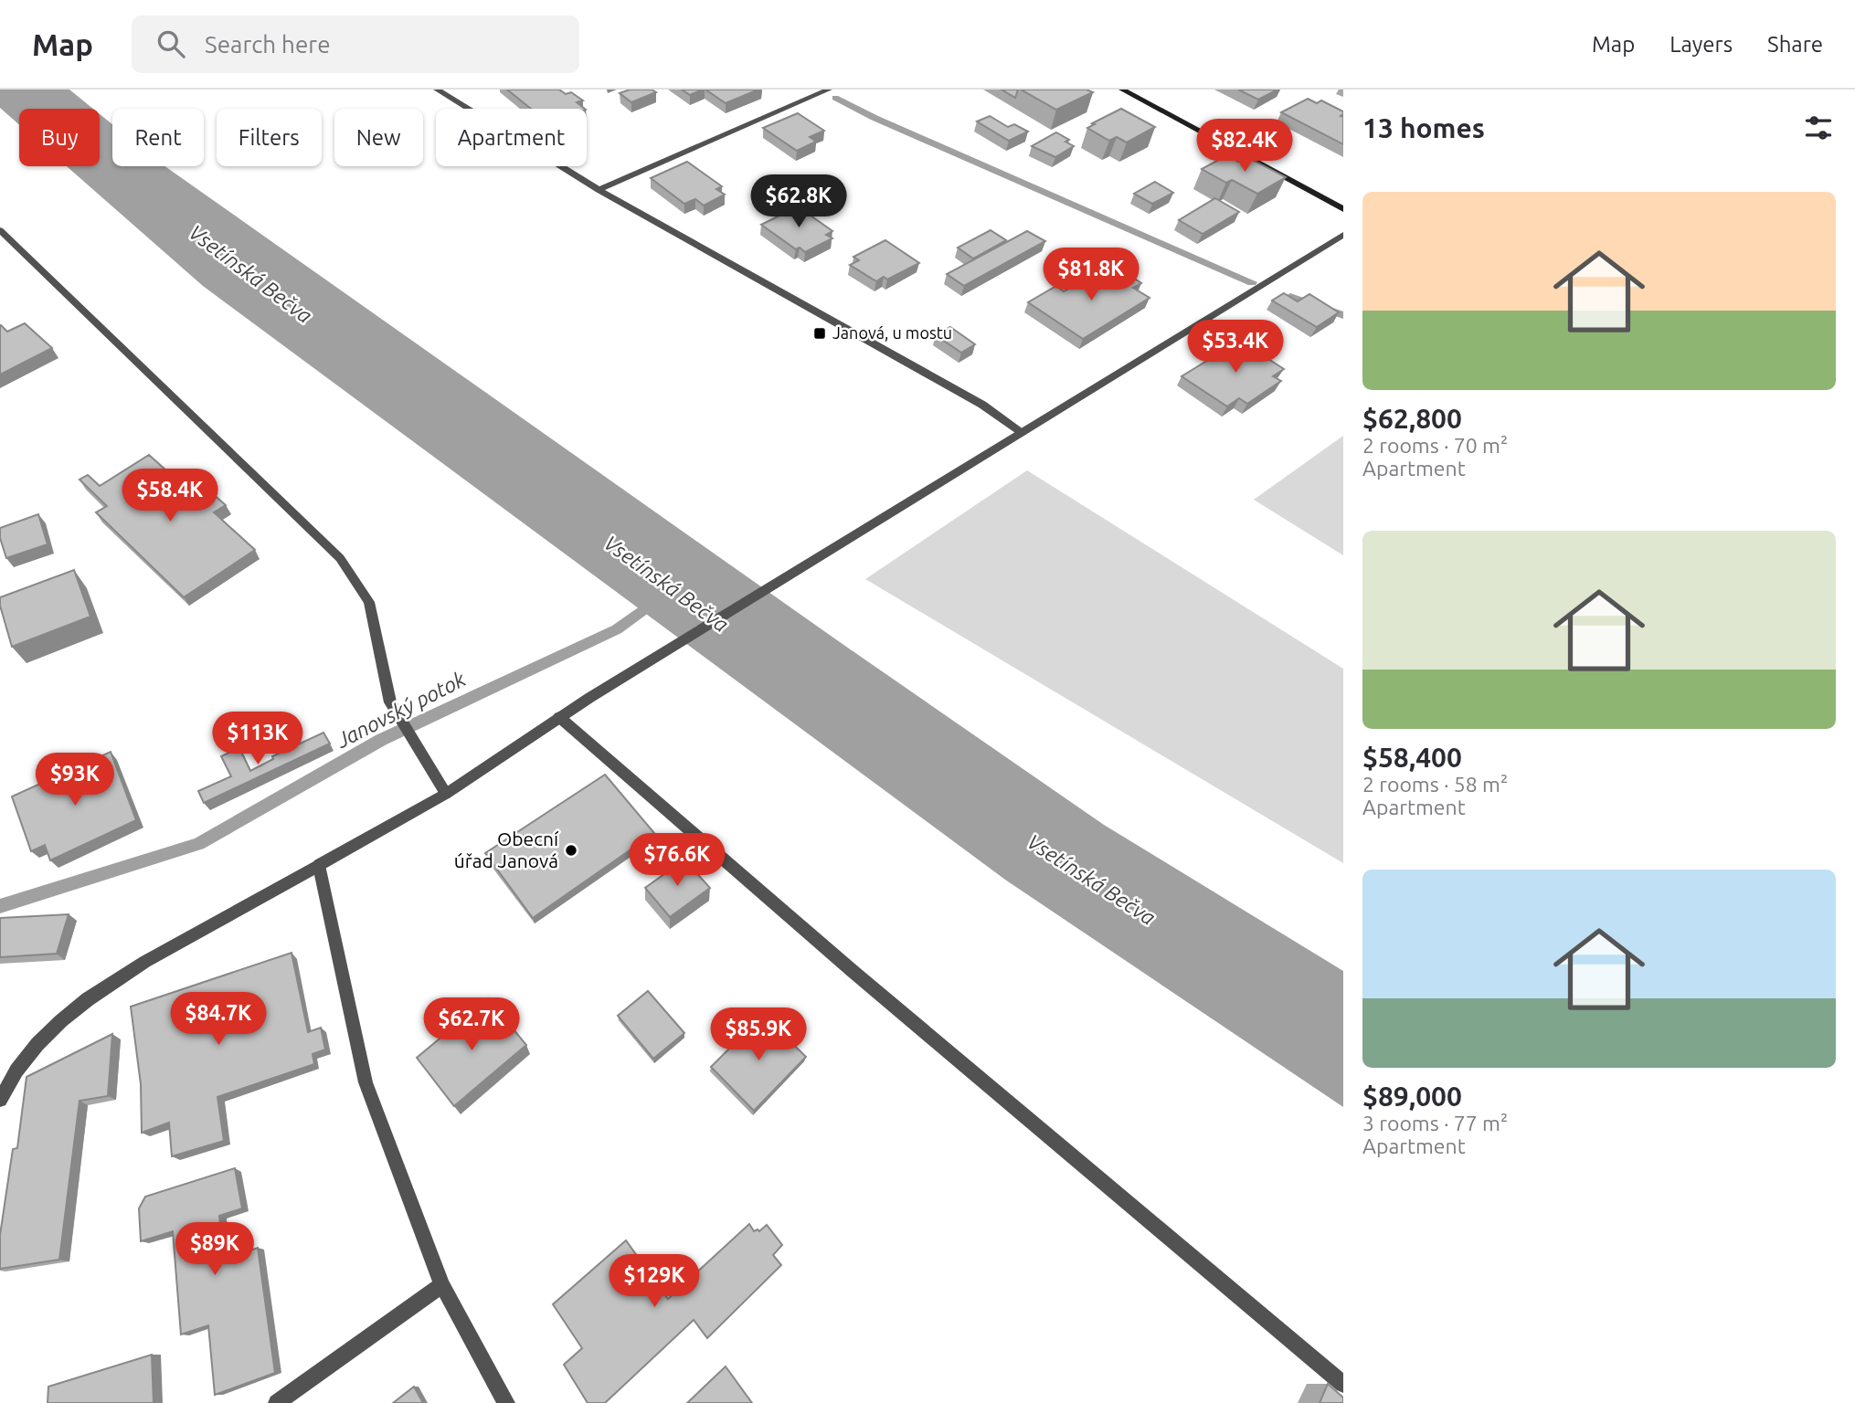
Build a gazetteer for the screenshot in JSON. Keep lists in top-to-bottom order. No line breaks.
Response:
{"water":["Vsetínská Bečva","Janovský potok"],"places":{"transit":["Janová, u mostu"],"other":["Obecní úřad Janová"]},"page":{"header":"Map","search":"Search here","nav":["Map","Layers","Share"],"heading":"13 homes","chip":["Buy","Rent","Filters","New","Apartment"],"price":["$82.4K","$62.8K","$81.8K","$53.4K","$58.4K","$113K","$93K","$76.6K","$84.7K","$62.7K","$85.9K","$89K","$129K"],"list":[{"name":"$62,800","note":"2 rooms · 70 m² · Apartment"},{"name":"$58,400","note":"2 rooms · 58 m² · Apartment"},{"name":"$89,000","note":"3 rooms · 77 m² · Apartment"}]}}
